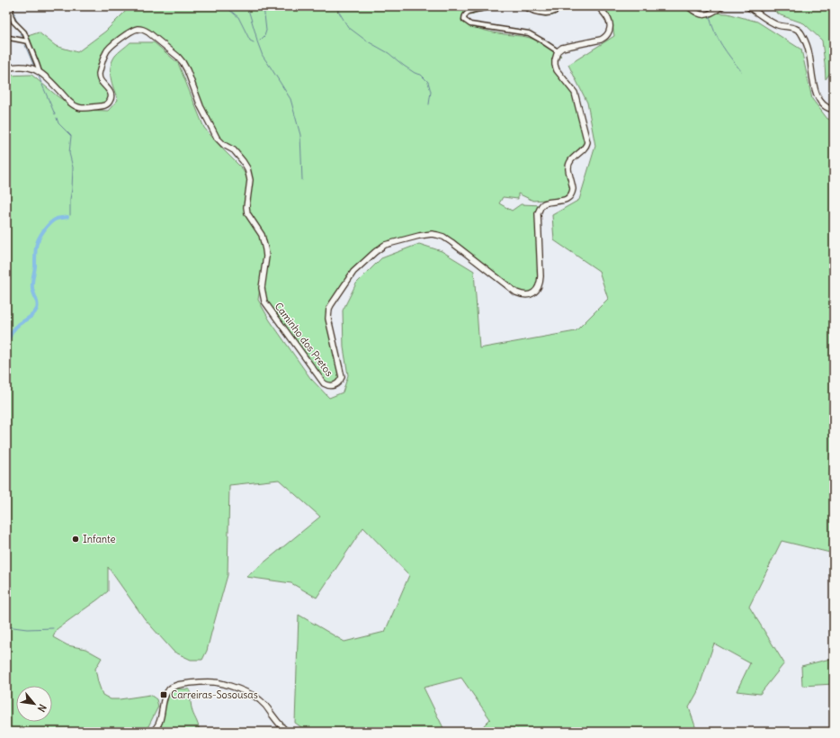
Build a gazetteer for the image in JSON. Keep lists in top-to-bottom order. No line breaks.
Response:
{"streets":{"main road":["Caminho dos Pretos"]},"places":{"other":["Infante"],"transit":["Carreiras-Sosousas"]},"north":"bottom right"}
